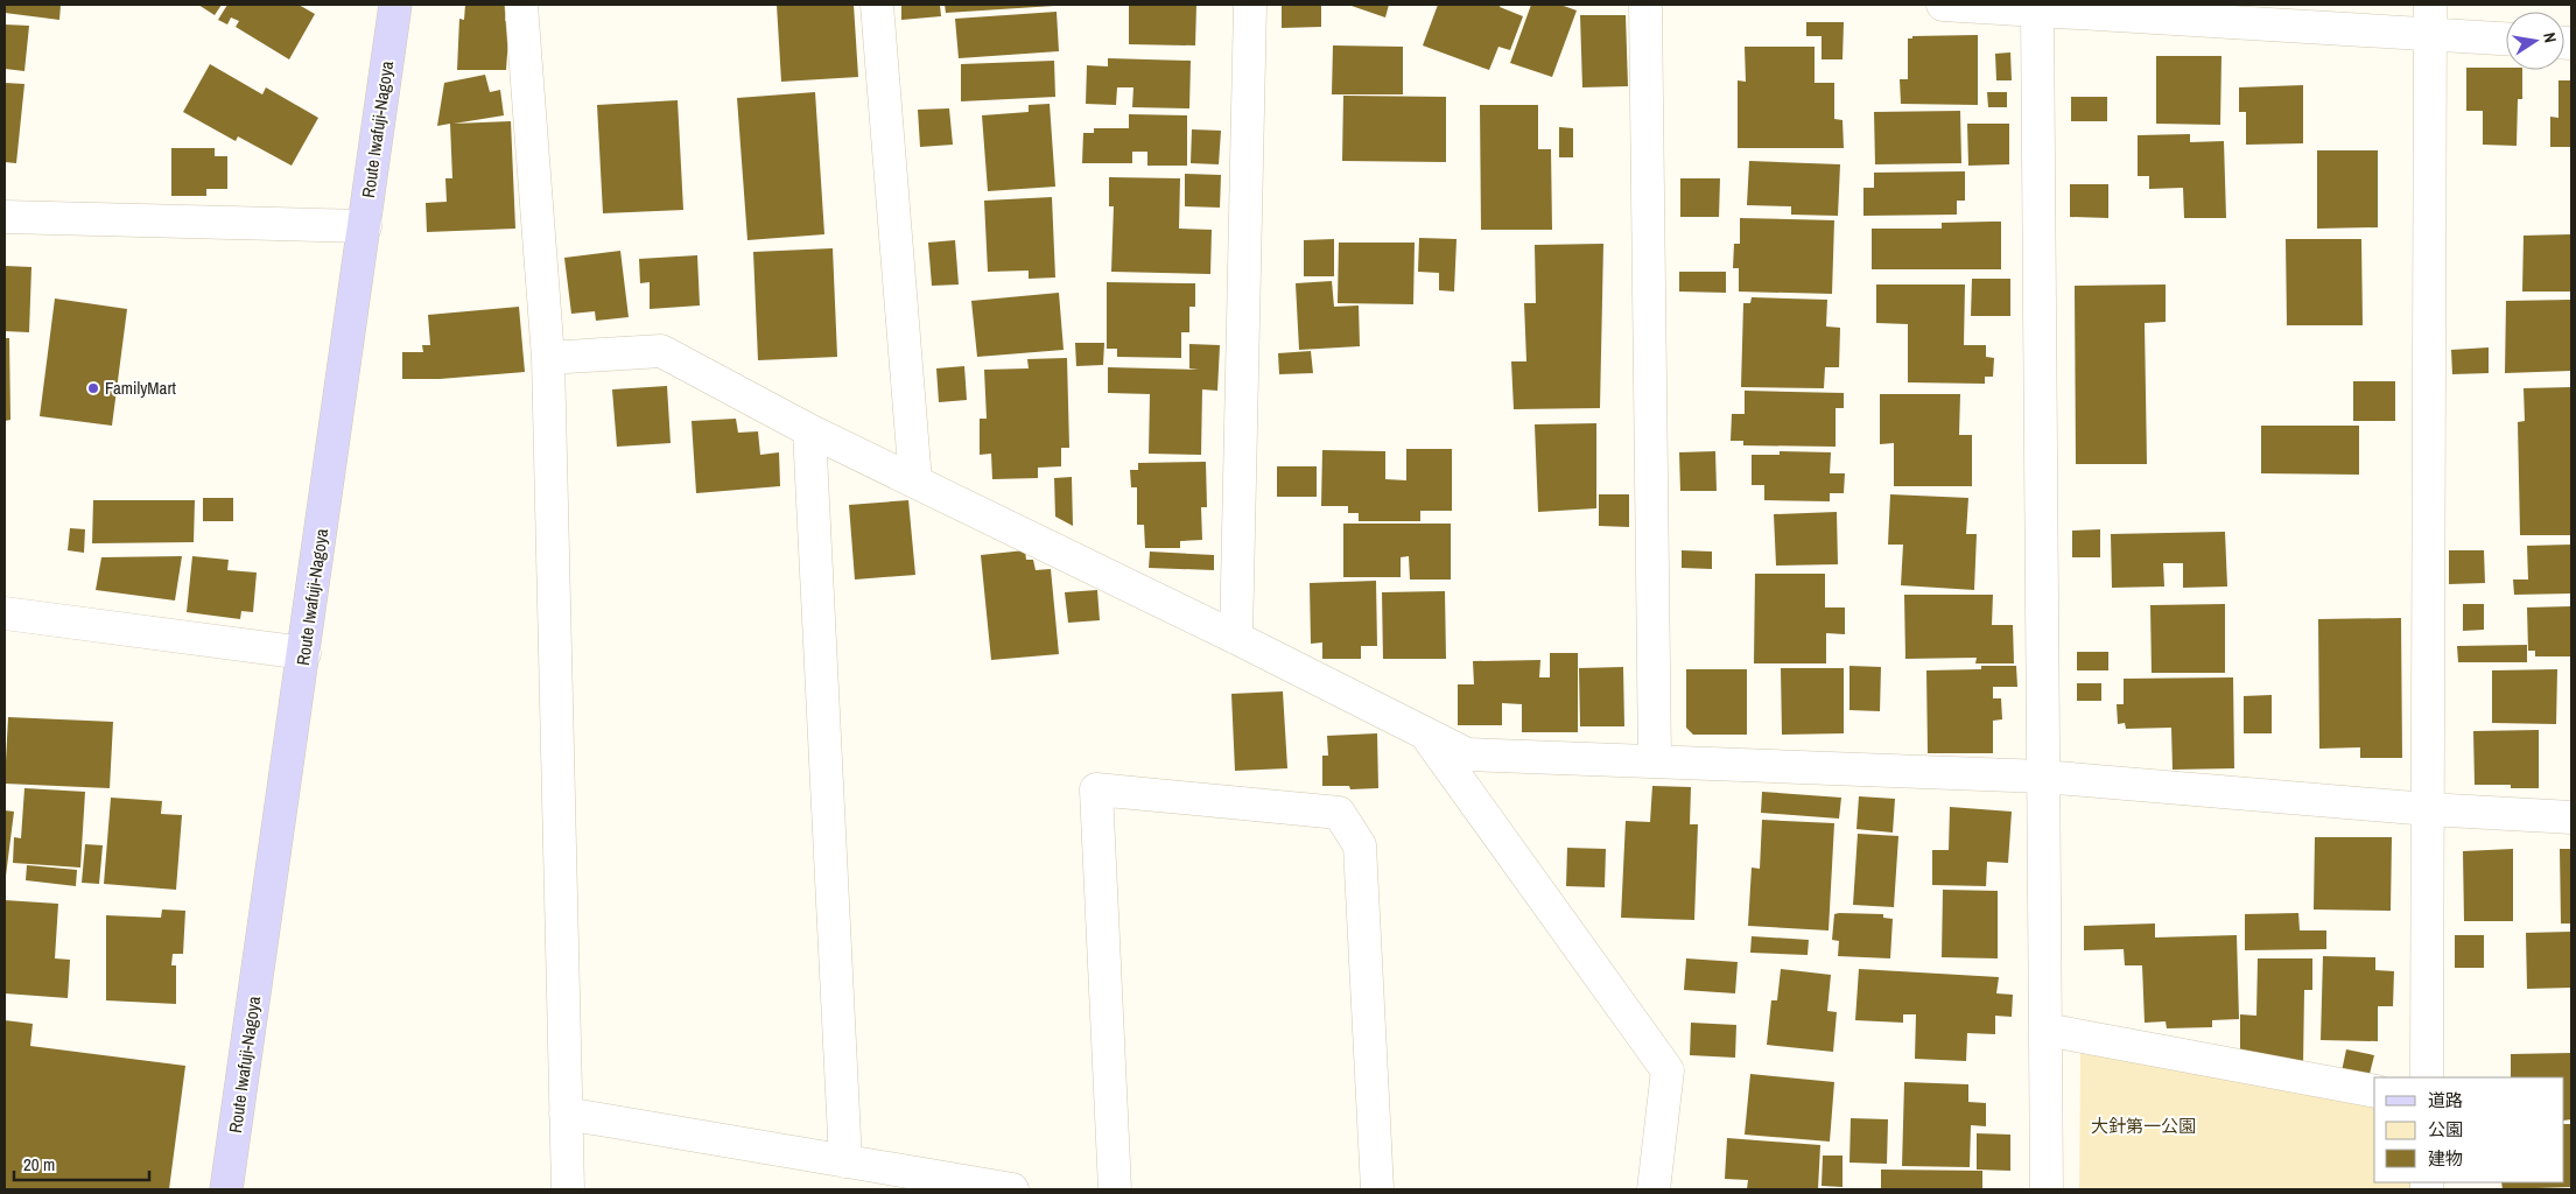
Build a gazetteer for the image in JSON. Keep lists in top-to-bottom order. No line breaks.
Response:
{"streets":{"main road":["Route Iwafuji-Nagoya"]},"parks":["大針第一公園"],"places":["FamilyMart"],"legend":["道路","公園","建物"],"scale_bar":"20 m","north":"right"}
